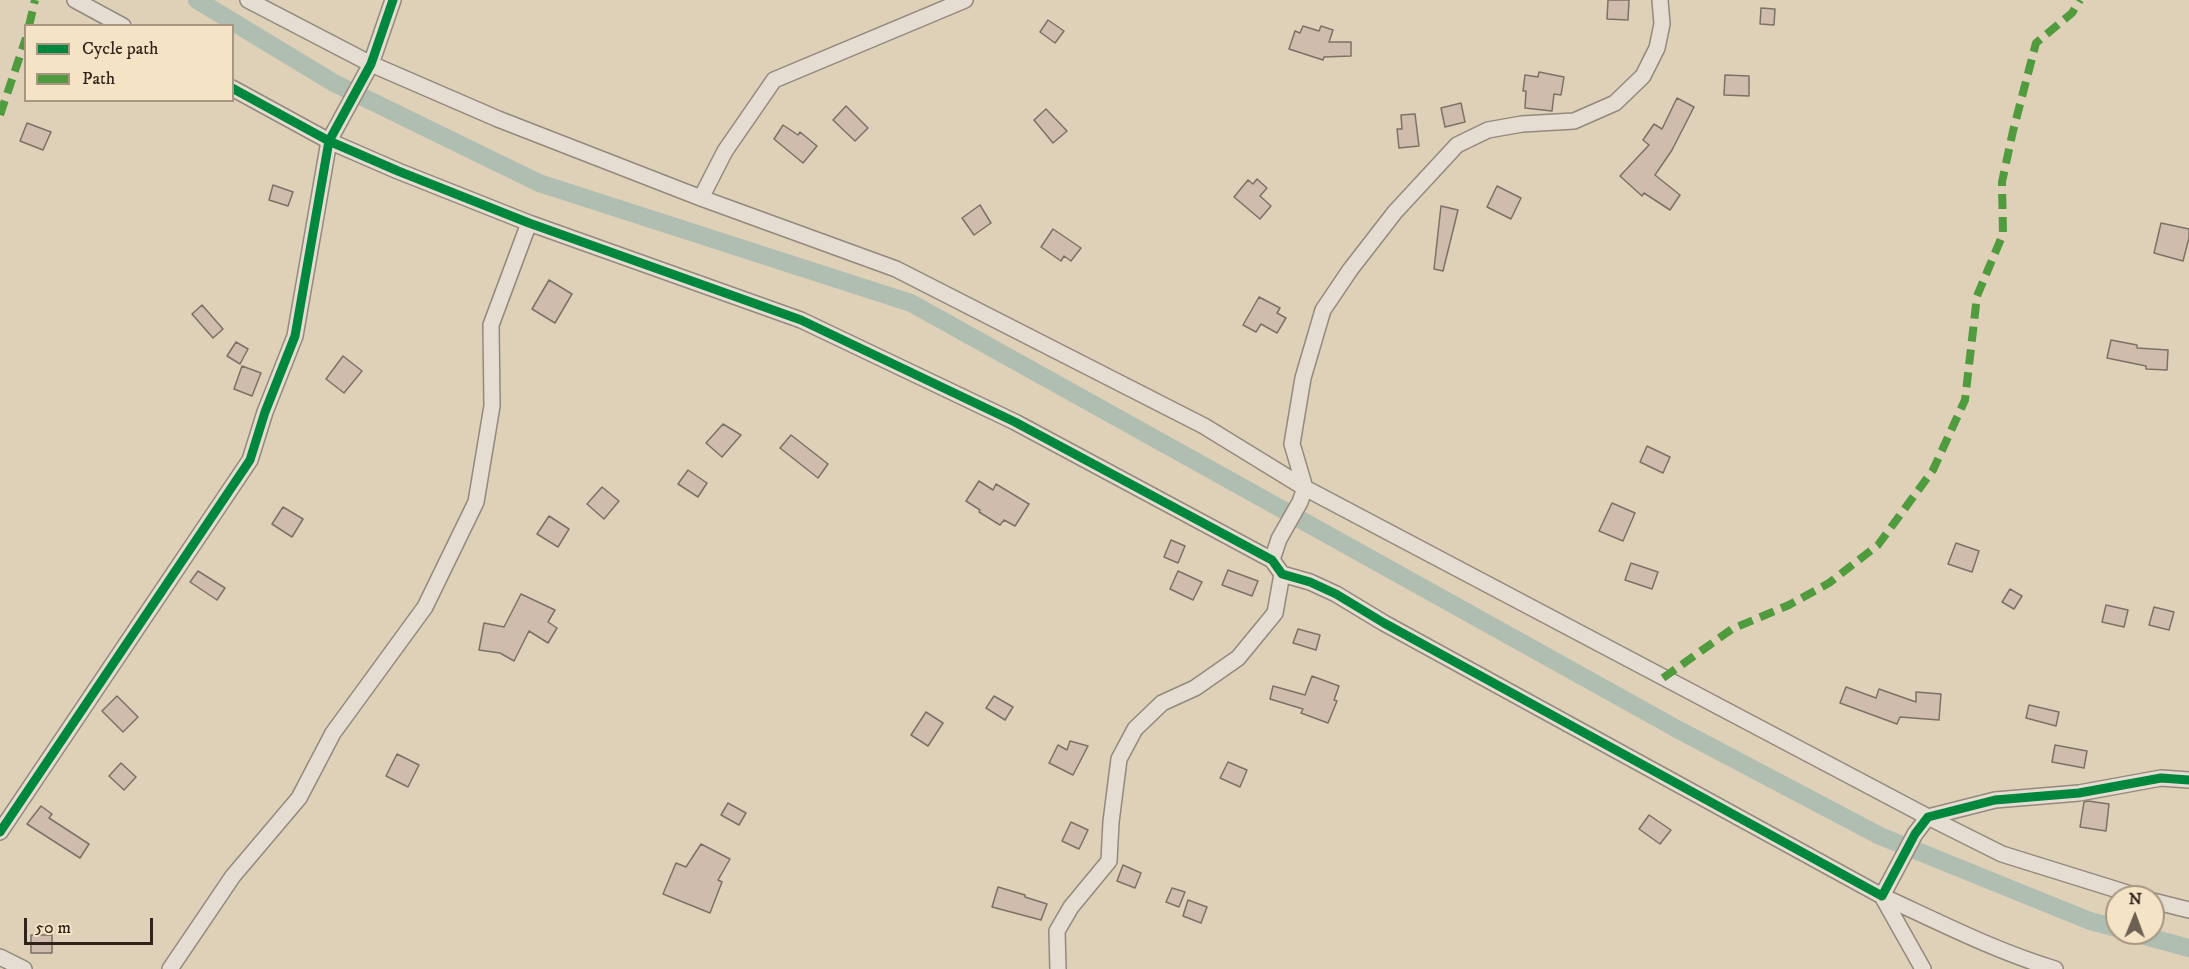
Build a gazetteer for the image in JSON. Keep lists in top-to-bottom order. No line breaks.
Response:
{"legend":["Cycle path","Path"],"scale_bar":"50 m","north":"top"}
